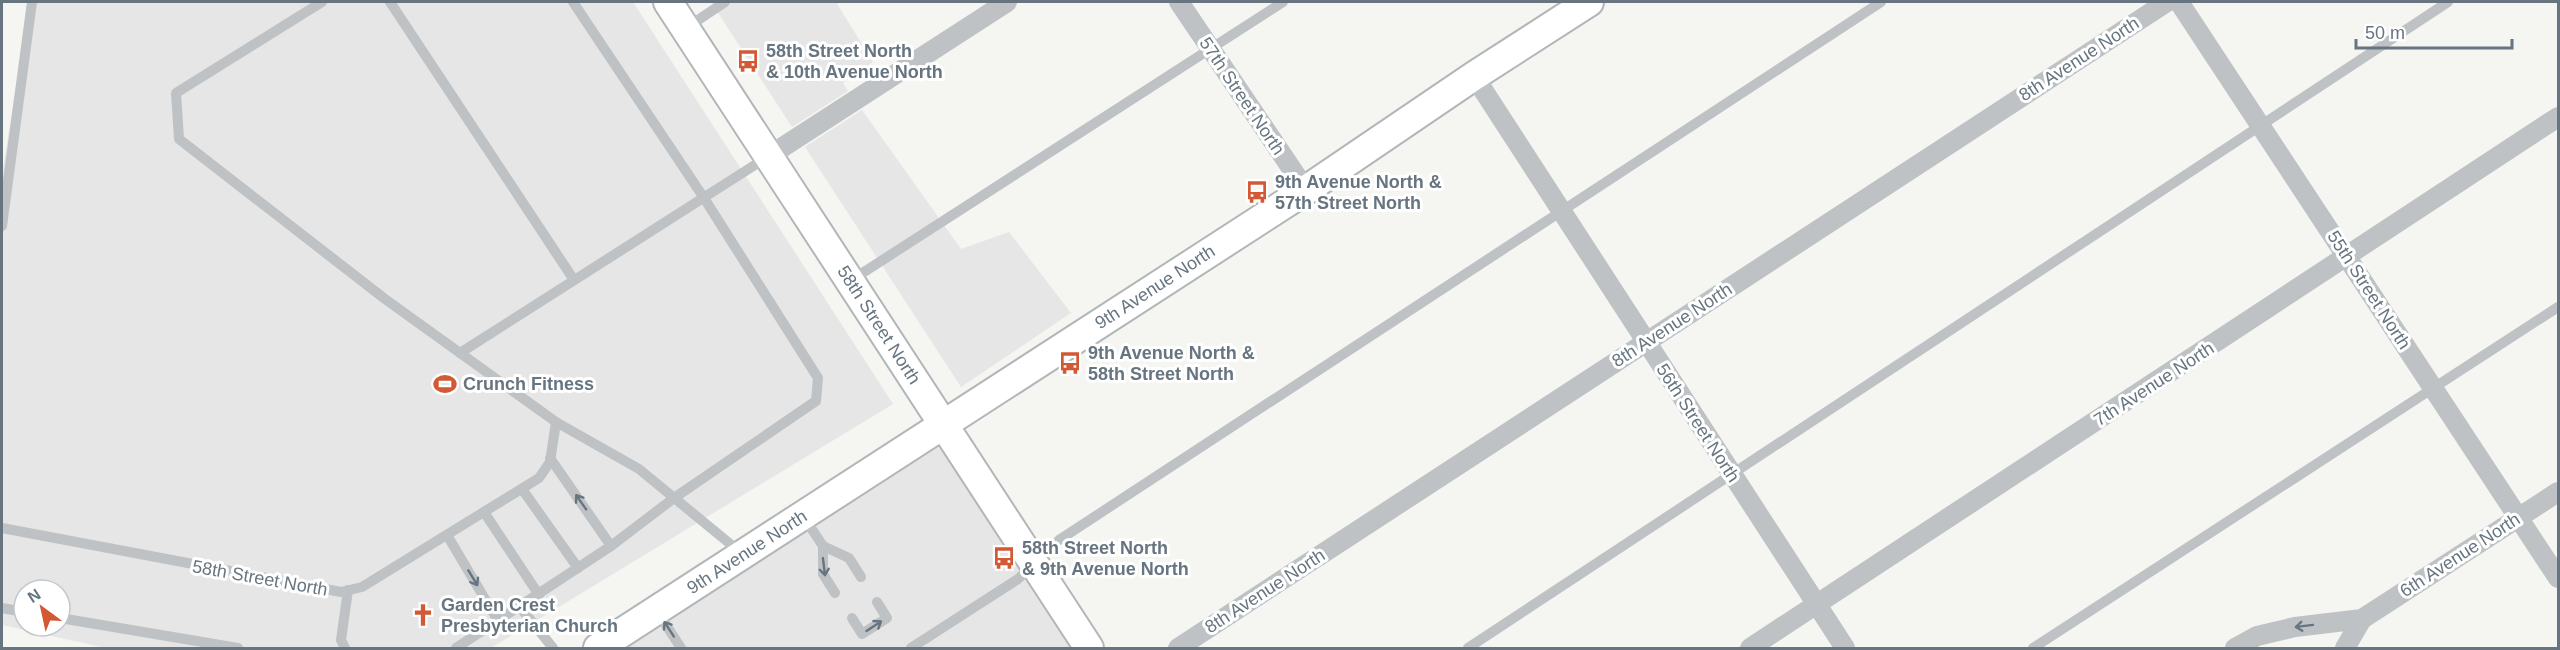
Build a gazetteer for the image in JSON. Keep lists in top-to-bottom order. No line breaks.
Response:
{"streets":{"street":["8th Avenue North","57th Street North","9th Avenue North","55th Street North","58th Street North","7th Avenue North","56th Street North","6th Avenue North"]},"crossings":[["8th Avenue North","56th Street North"],["57th Street North","9th Avenue North"],["9th Avenue North","58th Street North"],["9th Avenue North","56th Street North"],["55th Street North","7th Avenue North"],["55th Street North","6th Avenue North"],["7th Avenue North","56th Street North"]],"places":{"bus stop":["58th Street North & 10th Avenue North","9th Avenue North & 57th Street North","9th Avenue North & 58th Street North","58th Street North & 9th Avenue North"],"sports":["Crunch Fitness"],"church":["Garden Crest Presbyterian Church"]},"scale_bar":"50 m","north":"top left"}
